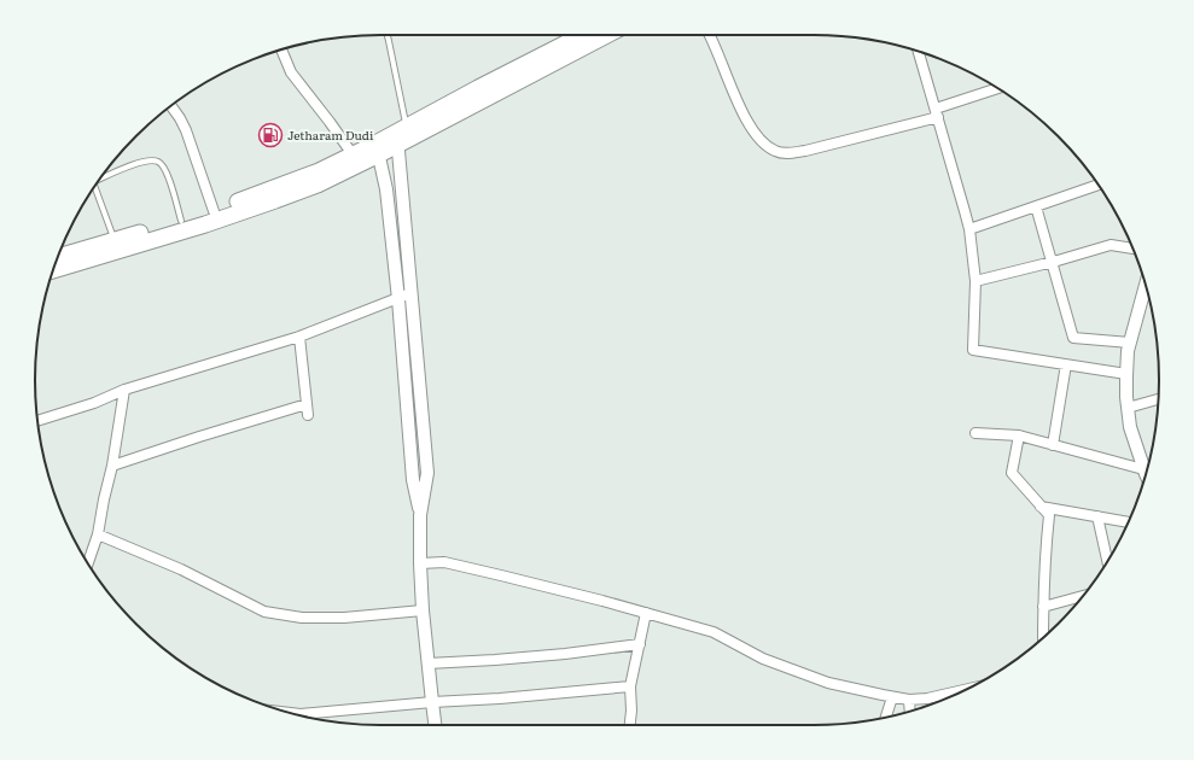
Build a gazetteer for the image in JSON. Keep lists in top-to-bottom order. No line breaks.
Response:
{"places":{"fuel station":["Jetharam Dudi"]}}
